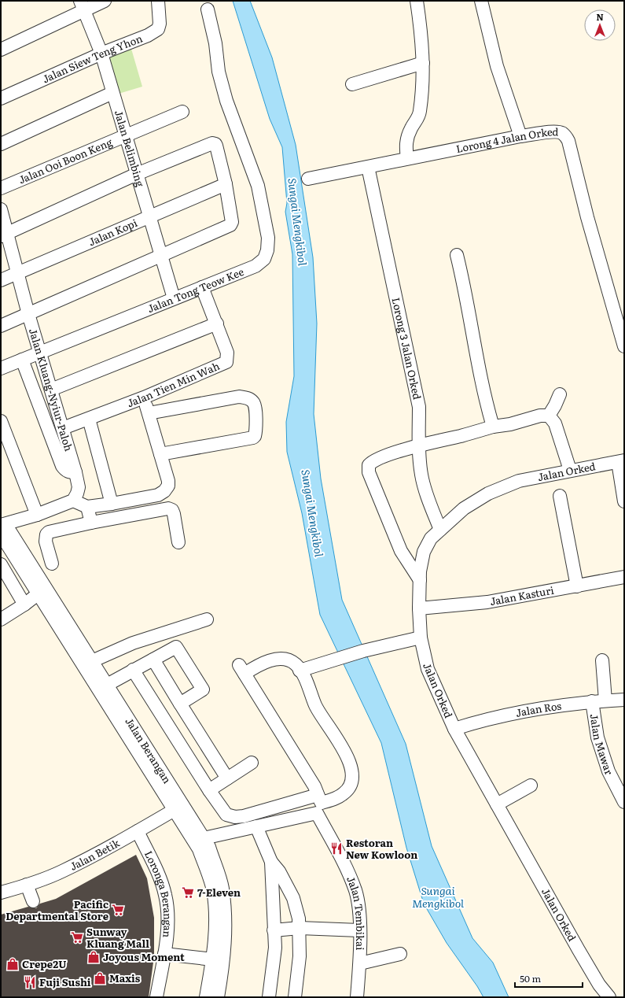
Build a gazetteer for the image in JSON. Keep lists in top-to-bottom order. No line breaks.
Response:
{"streets":{"street":["Jalan Siew Teng Yhon","Lorong 4 Jalan Orked","Jalan Belimbing","Jalan Ooi Boon Keng","Jalan Kopi","Jalan Tong Teow Kee","Lorong 3 Jalan Orked","Jalan Tien Min Wah","Jalan Kluang-Nyiur-Paloh","Jalan Orked","Jalan Kasturi","Jalan Ros","Jalan Mawar","Jalan Berangan","Jalan Betik","Loronga Berangan","Jalan Tembikai"]},"crossings":[["Jalan Siew Teng Yhon","Jalan Belimbing"],["Lorong 4 Jalan Orked","Lorong 3 Jalan Orked"],["Jalan Belimbing","Jalan Ooi Boon Keng"],["Jalan Belimbing","Jalan Kopi"],["Jalan Belimbing","Jalan Tong Teow Kee"],["Jalan Kopi","Jalan Kluang-Nyiur-Paloh"],["Jalan Tong Teow Kee","Jalan Tien Min Wah"],["Jalan Tong Teow Kee","Jalan Kluang-Nyiur-Paloh"],["Lorong 3 Jalan Orked","Jalan Orked"],["Jalan Tien Min Wah","Jalan Kluang-Nyiur-Paloh"],["Jalan Orked","Jalan Kasturi"],["Jalan Orked","Jalan Ros"],["Jalan Ros","Jalan Mawar"],["Jalan Berangan","Jalan Betik"],["Jalan Berangan","Jalan Tembikai"],["Jalan Betik","Loronga Berangan"]],"water":["Sungai Mengkibol"],"places":{"restaurant":["Restoran New Kowloon","Fuji Sushi"],"supermarket":["7-Eleven","Pacific Departmental Store","Sunway Kluang Mall"],"shop":["Joyous Moment","Crepe2U","Maxis"]},"scale_bar":"50 m","north":"top"}
